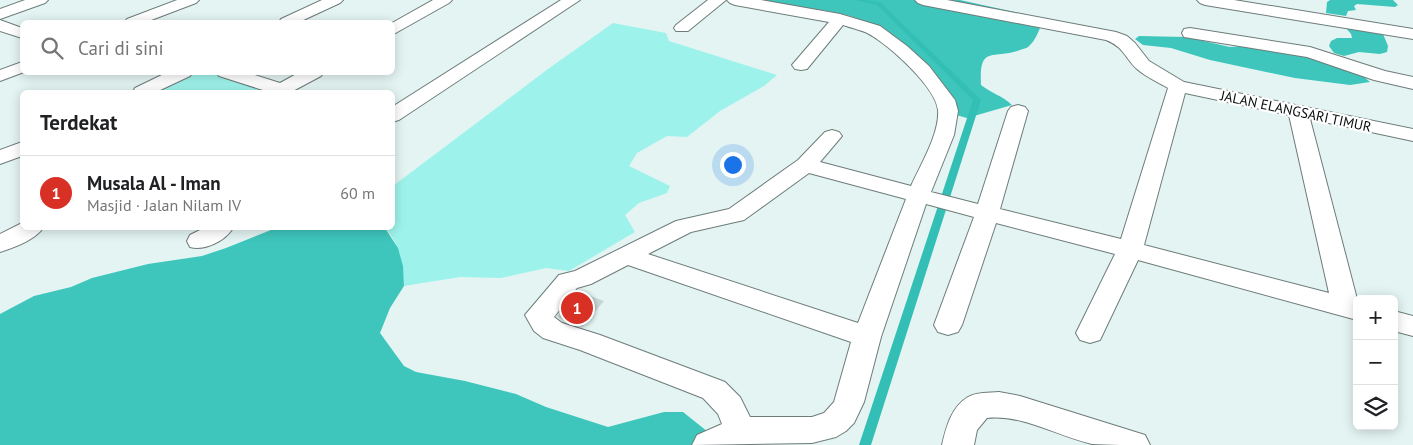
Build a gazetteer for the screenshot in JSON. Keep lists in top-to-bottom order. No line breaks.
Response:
{"streets":{"street":["JALAN ELANGSARI TIMUR"]},"page":{"search":"Cari di sini","heading":"Terdekat","list":[{"mark":"1","name":"Musala Al - Iman","note":"Masjid · Jalan Nilam IV","value":"60 m"}],"pins":"1","map_buttons":["+","−"]}}
